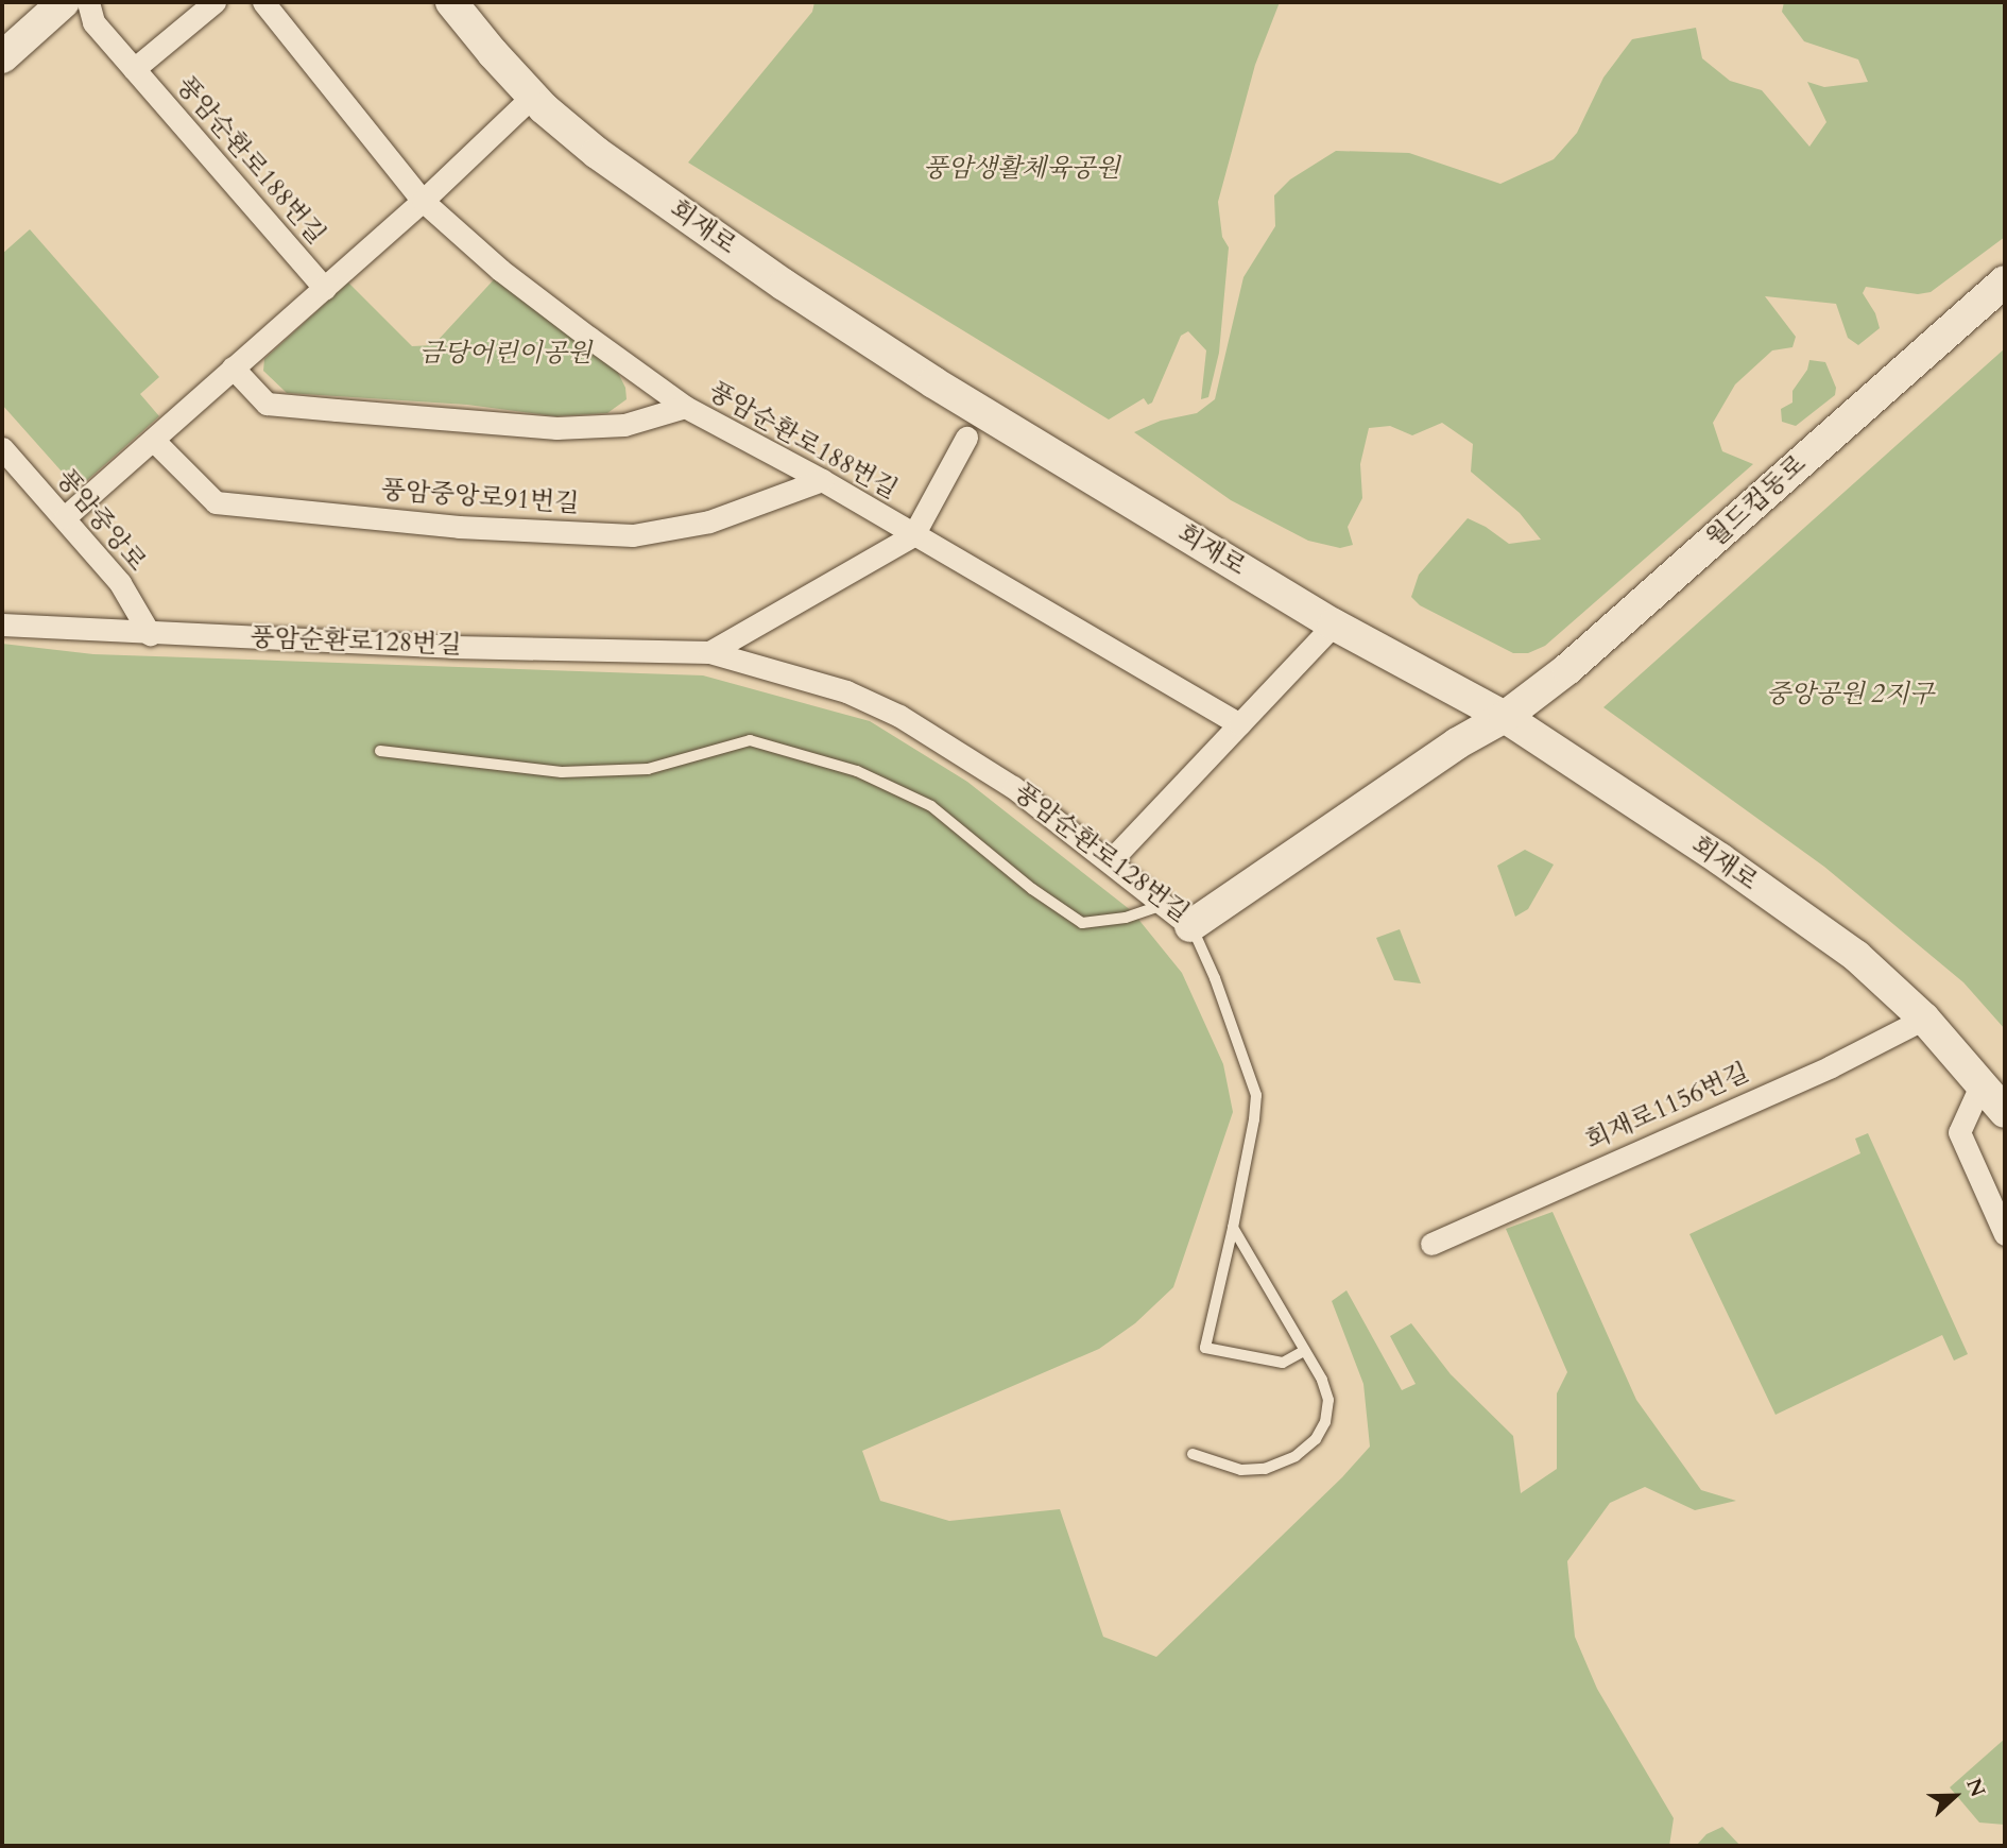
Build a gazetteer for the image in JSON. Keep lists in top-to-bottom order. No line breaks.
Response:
{"streets":{"main road":["회재로","월드컵동로","풍암순환로128번길"],"street":["풍암순환로188번길","풍암중앙로91번길","풍암중앙로","회재로1156번길"]},"crossings":[["풍암순환로188번길","풍암중앙로91번길"],["회재로","월드컵동로"],["회재로","풍암순환로128번길"],["회재로","회재로1156번길"],["월드컵동로","풍암순환로128번길"],["풍암중앙로","풍암순환로128번길"]],"parks":["풍암생활체육공원","금당어린이공원","중앙공원 2지구"],"north":"right"}
